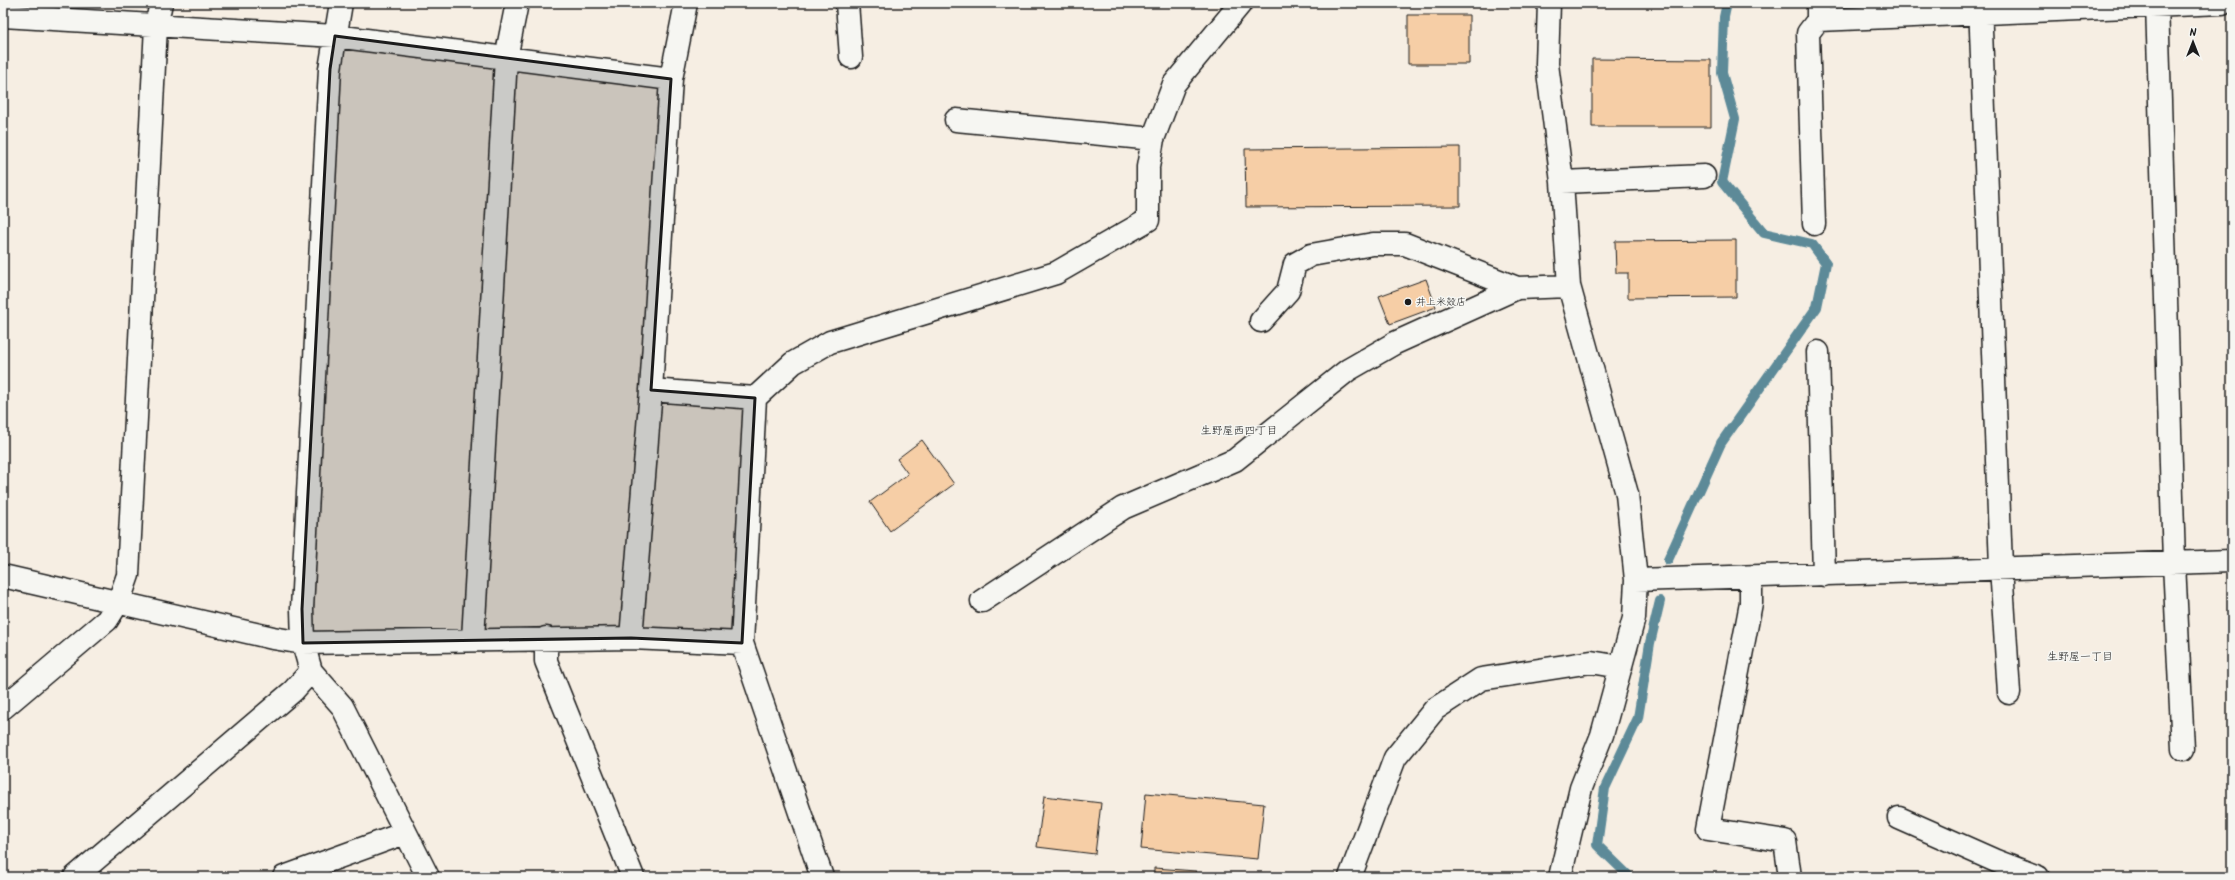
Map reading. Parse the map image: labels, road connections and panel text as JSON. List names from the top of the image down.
{
  "districts": ["生野屋西四丁目", "生野屋一丁目"],
  "places": ["井上米殻店"],
  "north": "top"
}
